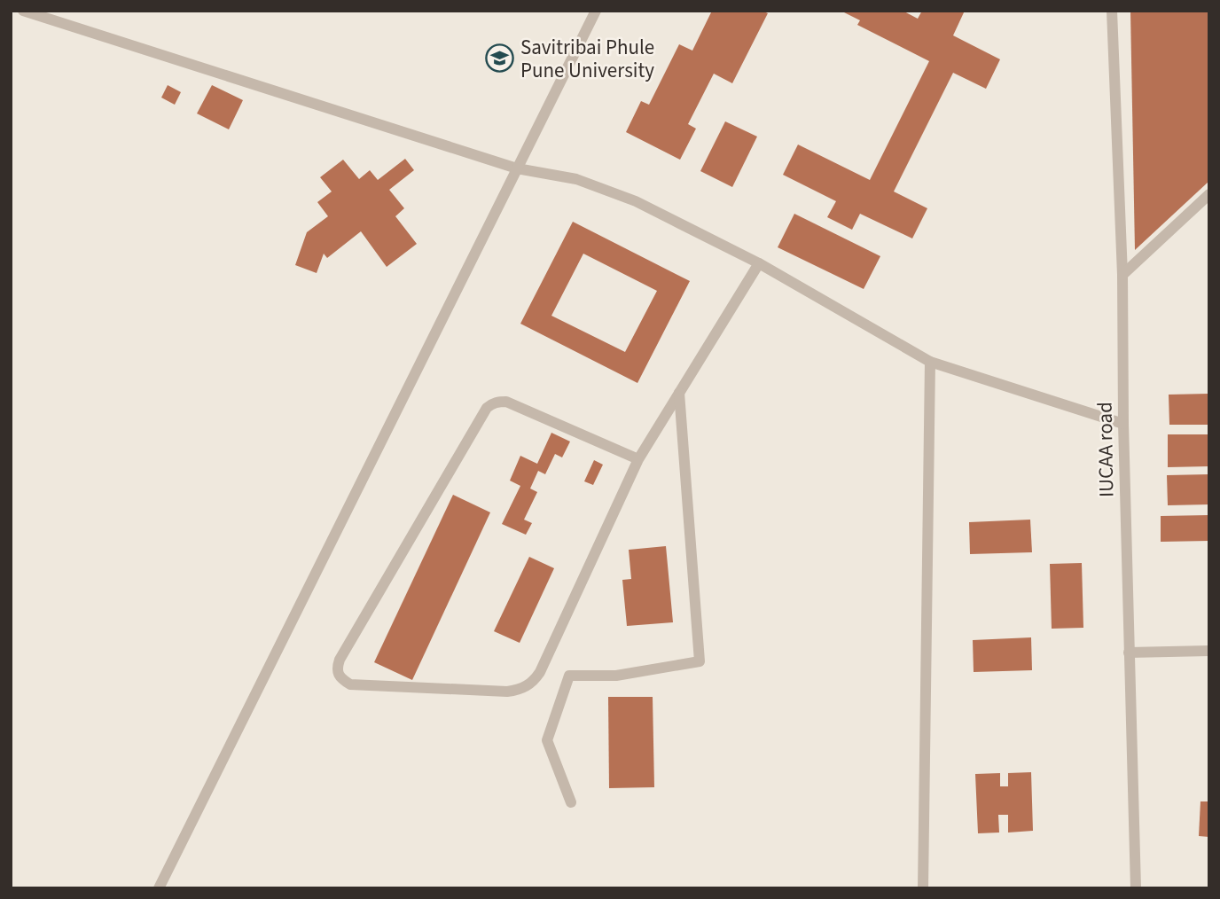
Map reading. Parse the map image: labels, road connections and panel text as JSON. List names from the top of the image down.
{
  "streets": {
    "lane": ["IUCAA road"]
  },
  "places": {
    "school or university": ["Savitribai Phule Pune University"]
  }
}
